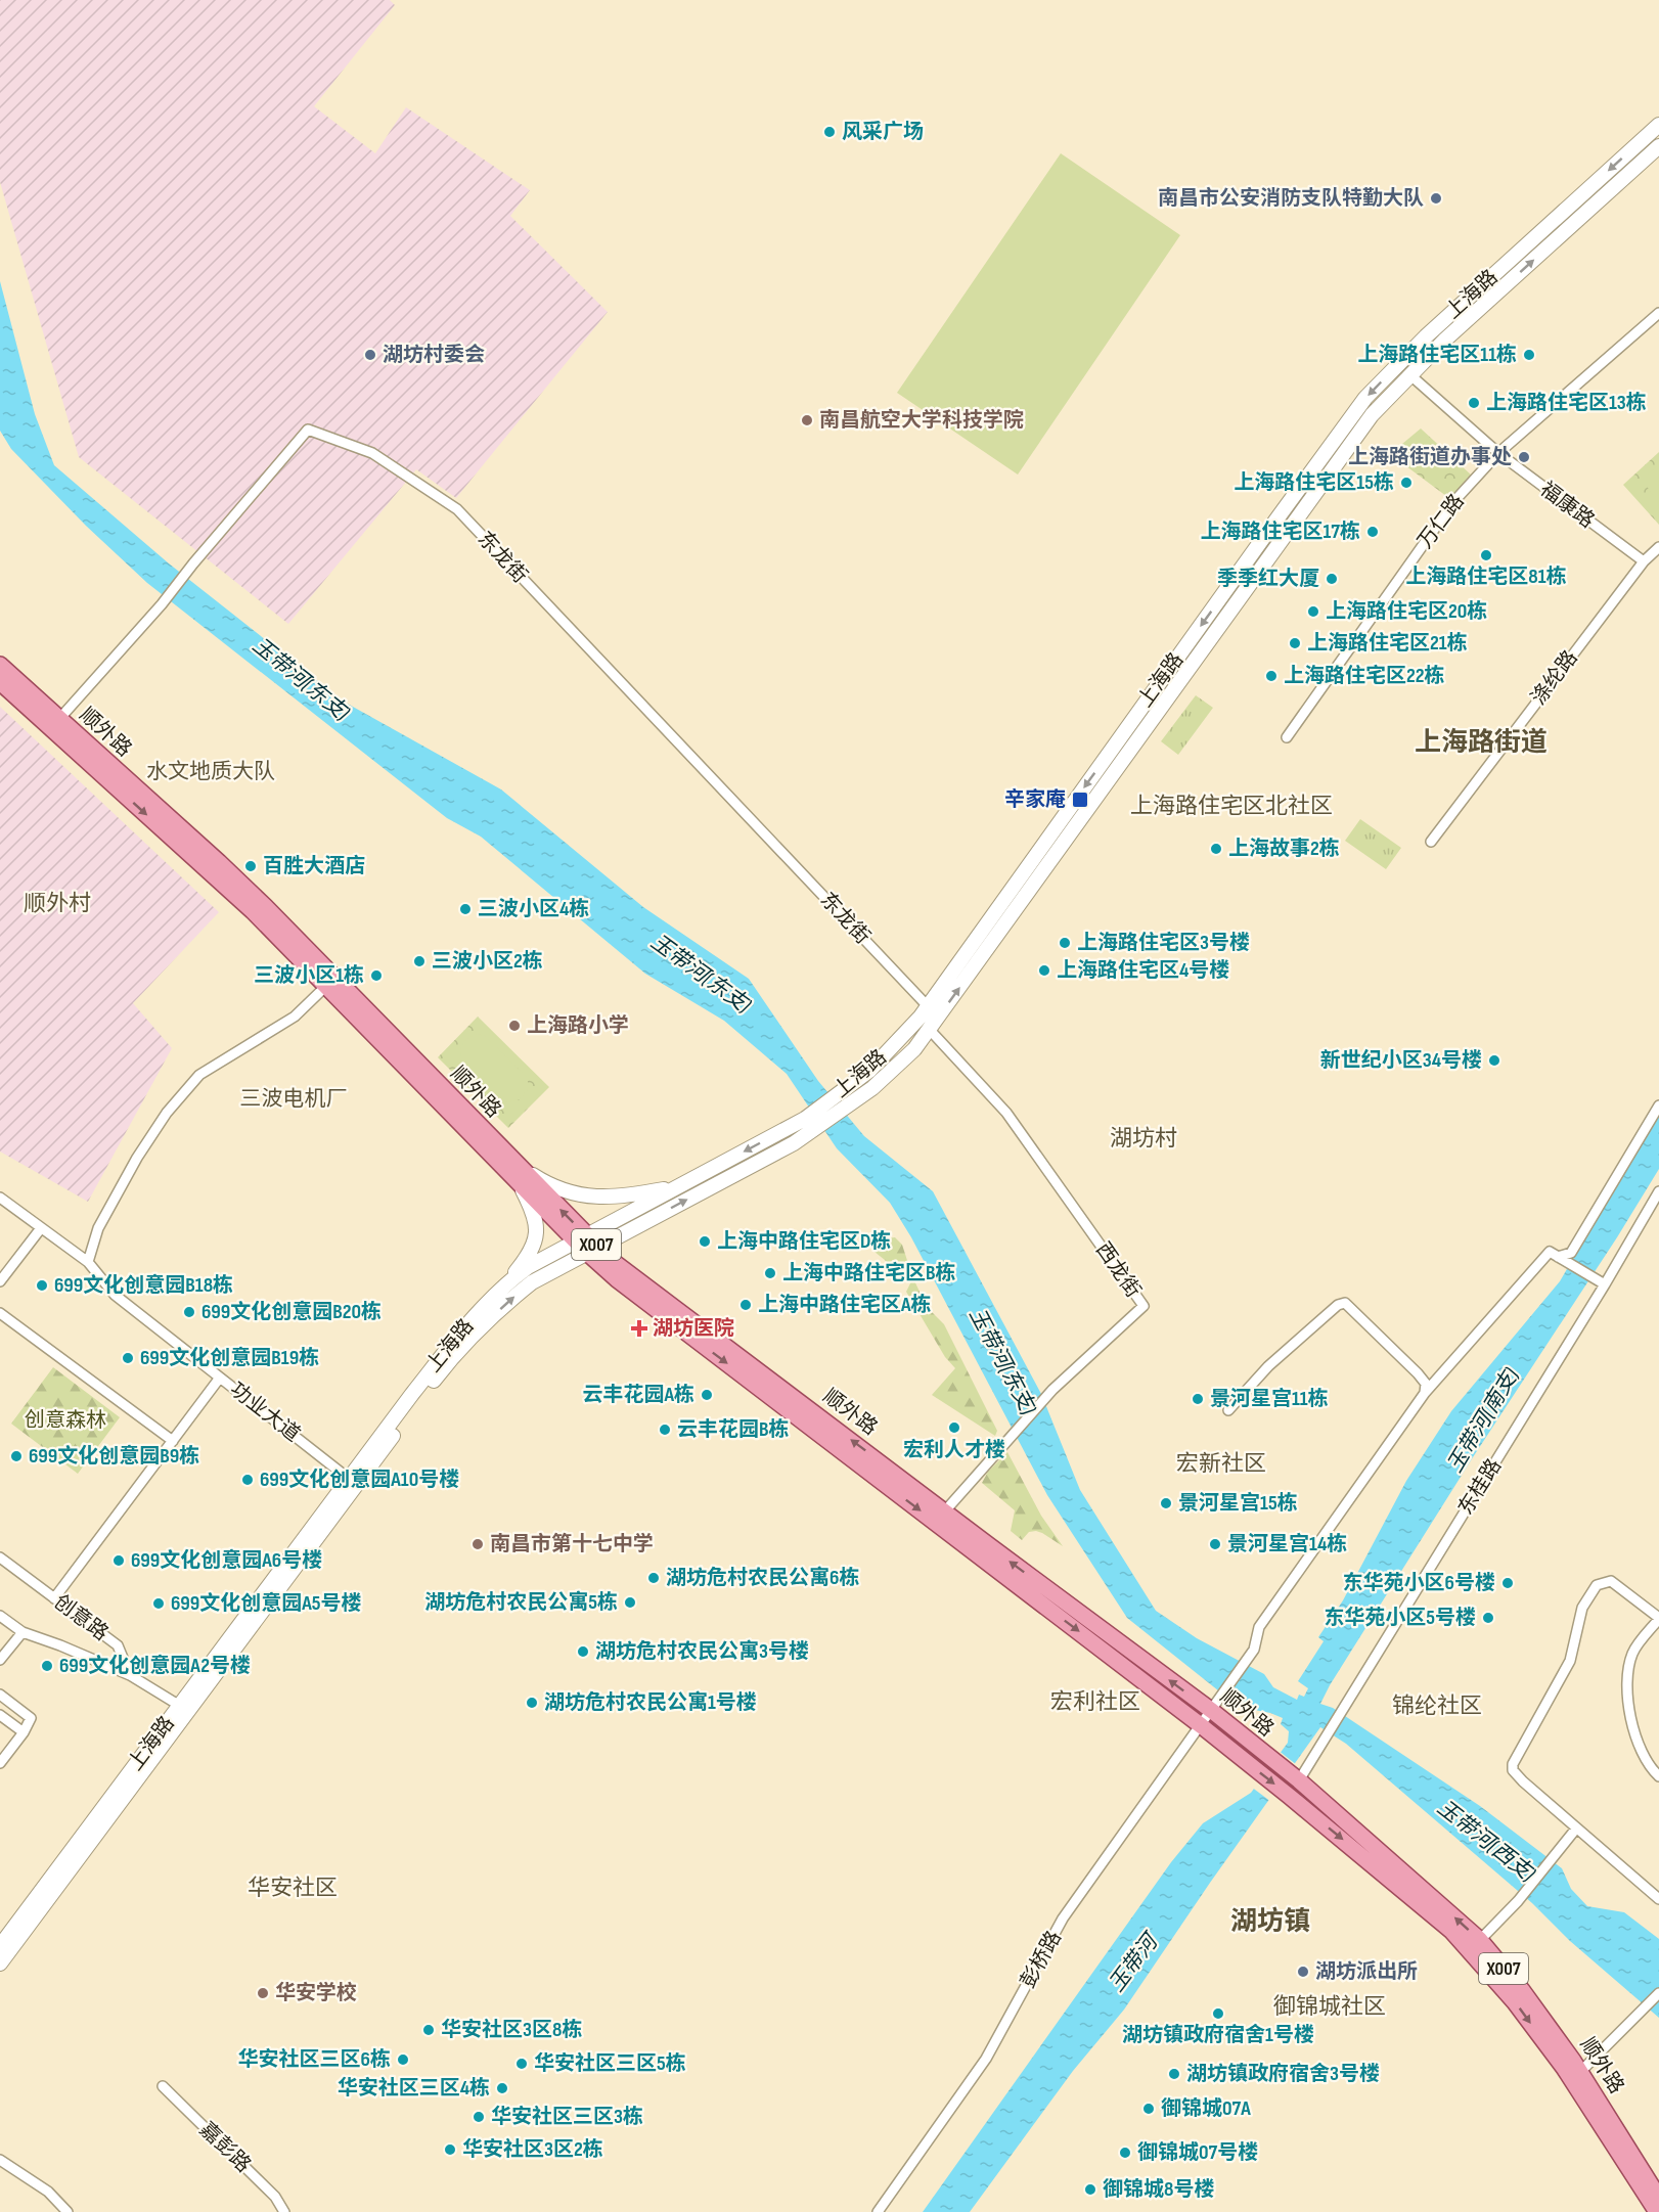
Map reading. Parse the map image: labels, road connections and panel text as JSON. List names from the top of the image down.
{
  "streets": {
    "main road": ["上海路", "顺外路", "X007"],
    "street": [
      "福康路",
      "万仁路",
      "东龙街",
      "涤纶路",
      "西龙街",
      "功业大道",
      "东桂路",
      "创意路",
      "彭桥路",
      "嘉彭路"
    ]
  },
  "crossings": [
    ["上海路", "福康路"],
    ["上海路", "东龙街"],
    ["上海路", "顺外路"],
    ["上海路", "西龙街"],
    ["上海路", "功业大道"],
    ["福康路", "万仁路"],
    ["福康路", "涤纶路"],
    ["东龙街", "顺外路"],
    ["顺外路", "西龙街"],
    ["顺外路", "东桂路"],
    ["顺外路", "彭桥路"]
  ],
  "districts": [
    "上海路街道",
    "水文地质大队",
    "上海路住宅区北社区",
    "顺外村",
    "三波电机厂",
    "湖坊村",
    "宏新社区",
    "宏利社区",
    "锦纶社区",
    "华安社区",
    "湖坊镇",
    "御锦城社区"
  ],
  "water": [
    "玉带河(东支)",
    "玉带河(南支)",
    "玉带河(西支)",
    "玉带河"
  ],
  "parks": ["创意森林"],
  "places": {
    "other": [
      "风采广场",
      "南昌市公安消防支队特勤大队",
      "湖坊村委会",
      "上海路住宅区11栋",
      "上海路住宅区13栋",
      "南昌航空大学科技学院",
      "上海路街道办事处",
      "上海路住宅区15栋",
      "上海路住宅区17栋",
      "上海路住宅区81栋",
      "季季红大厦",
      "上海路住宅区20栋",
      "上海路住宅区21栋",
      "上海路住宅区22栋",
      "上海故事2栋",
      "百胜大酒店",
      "三波小区4栋",
      "上海路住宅区3号楼",
      "三波小区2栋",
      "上海路住宅区4号楼",
      "三波小区1栋",
      "上海路小学",
      "新世纪小区34号楼",
      "上海中路住宅区D栋",
      "上海中路住宅区B栋",
      "699文化创意园B18栋",
      "上海中路住宅区A栋",
      "699文化创意园B20栋",
      "699文化创意园B19栋",
      "云丰花园A栋",
      "景河星宫11栋",
      "宏利人才楼",
      "云丰花园B栋",
      "699文化创意园B9栋",
      "699文化创意园A10号楼",
      "景河星宫15栋",
      "南昌市第十七中学",
      "景河星宫14栋",
      "699文化创意园A6号楼",
      "湖坊危村农民公寓6栋",
      "东华苑小区6号楼",
      "湖坊危村农民公寓5栋",
      "699文化创意园A5号楼",
      "东华苑小区5号楼",
      "湖坊危村农民公寓3号楼",
      "699文化创意园A2号楼",
      "湖坊危村农民公寓1号楼",
      "湖坊派出所",
      "华安学校",
      "湖坊镇政府宿舍1号楼",
      "华安社区3区8栋",
      "华安社区三区6栋",
      "华安社区三区5栋",
      "湖坊镇政府宿舍3号楼",
      "华安社区三区4栋",
      "御锦城07A",
      "华安社区三区3栋",
      "华安社区3区2栋",
      "御锦城07号楼",
      "御锦城8号楼"
    ],
    "transit": ["辛家庵"],
    "health": ["湖坊医院"]
  }
}
